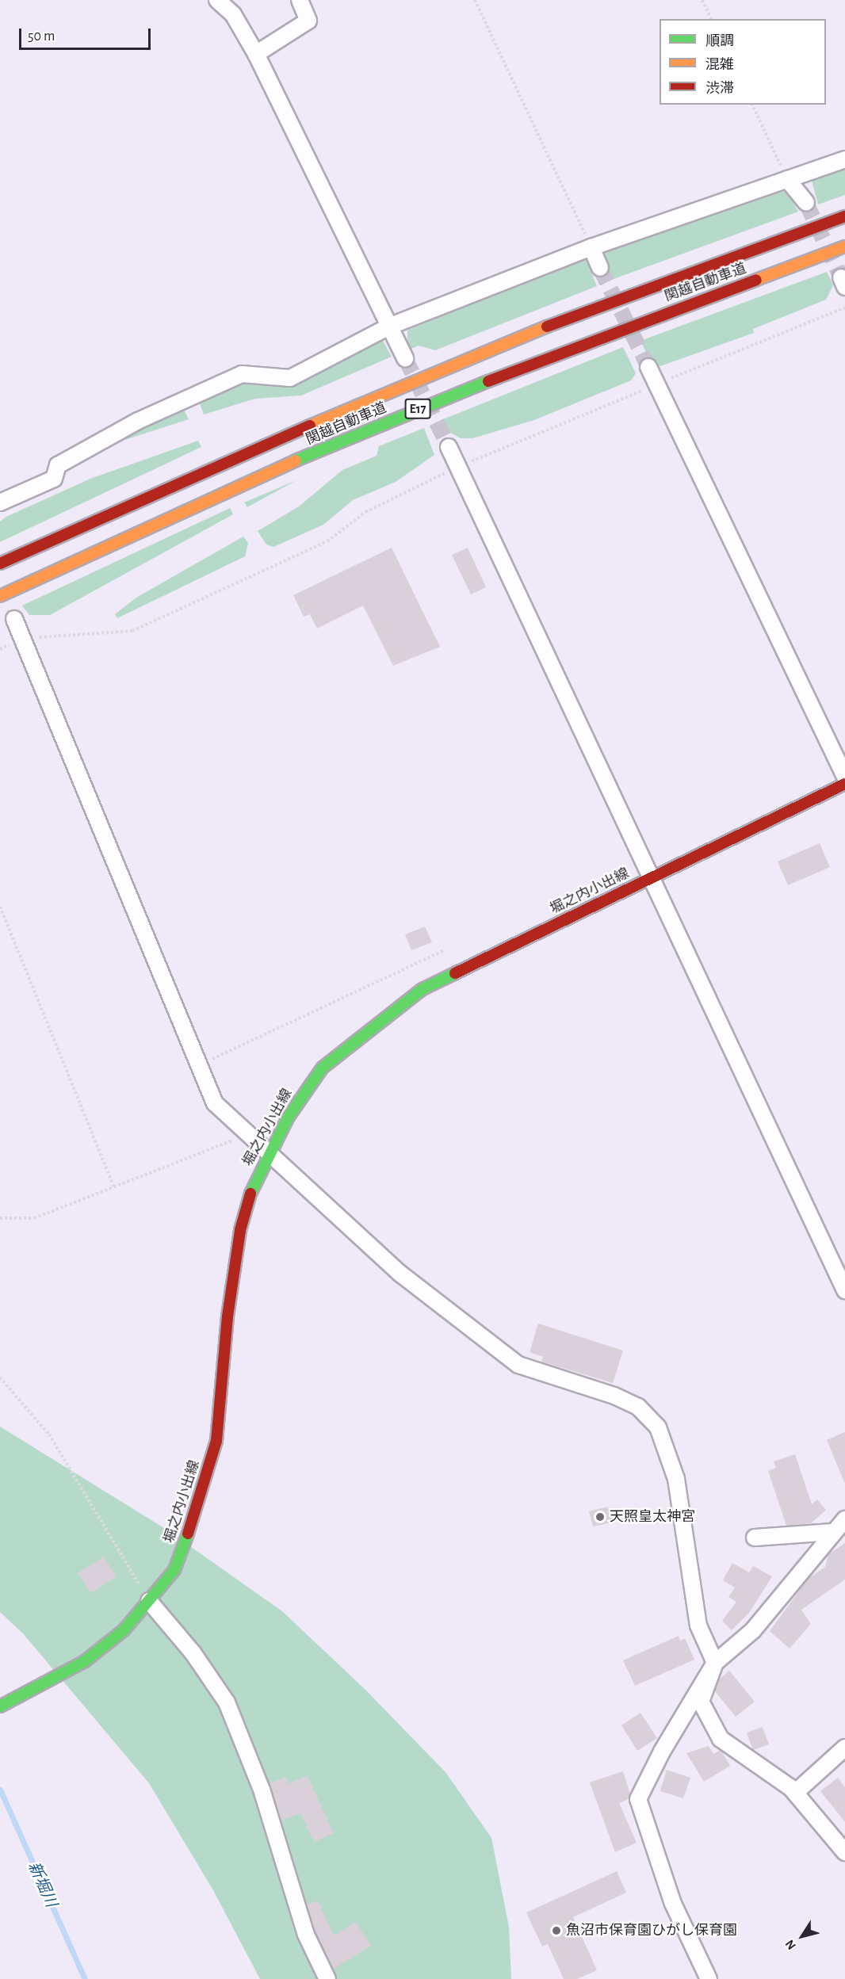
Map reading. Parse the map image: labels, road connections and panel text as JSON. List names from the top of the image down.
{
  "streets": {
    "main road": ["関越自動車道", "E17", "堀之内小出線"]
  },
  "water": ["新堀川"],
  "places": ["天照皇太神宮", "魚沼市保育園ひがし保育園"],
  "legend": ["順調", "混雑", "渋滞"],
  "scale_bar": "50 m",
  "north": "bottom left"
}
